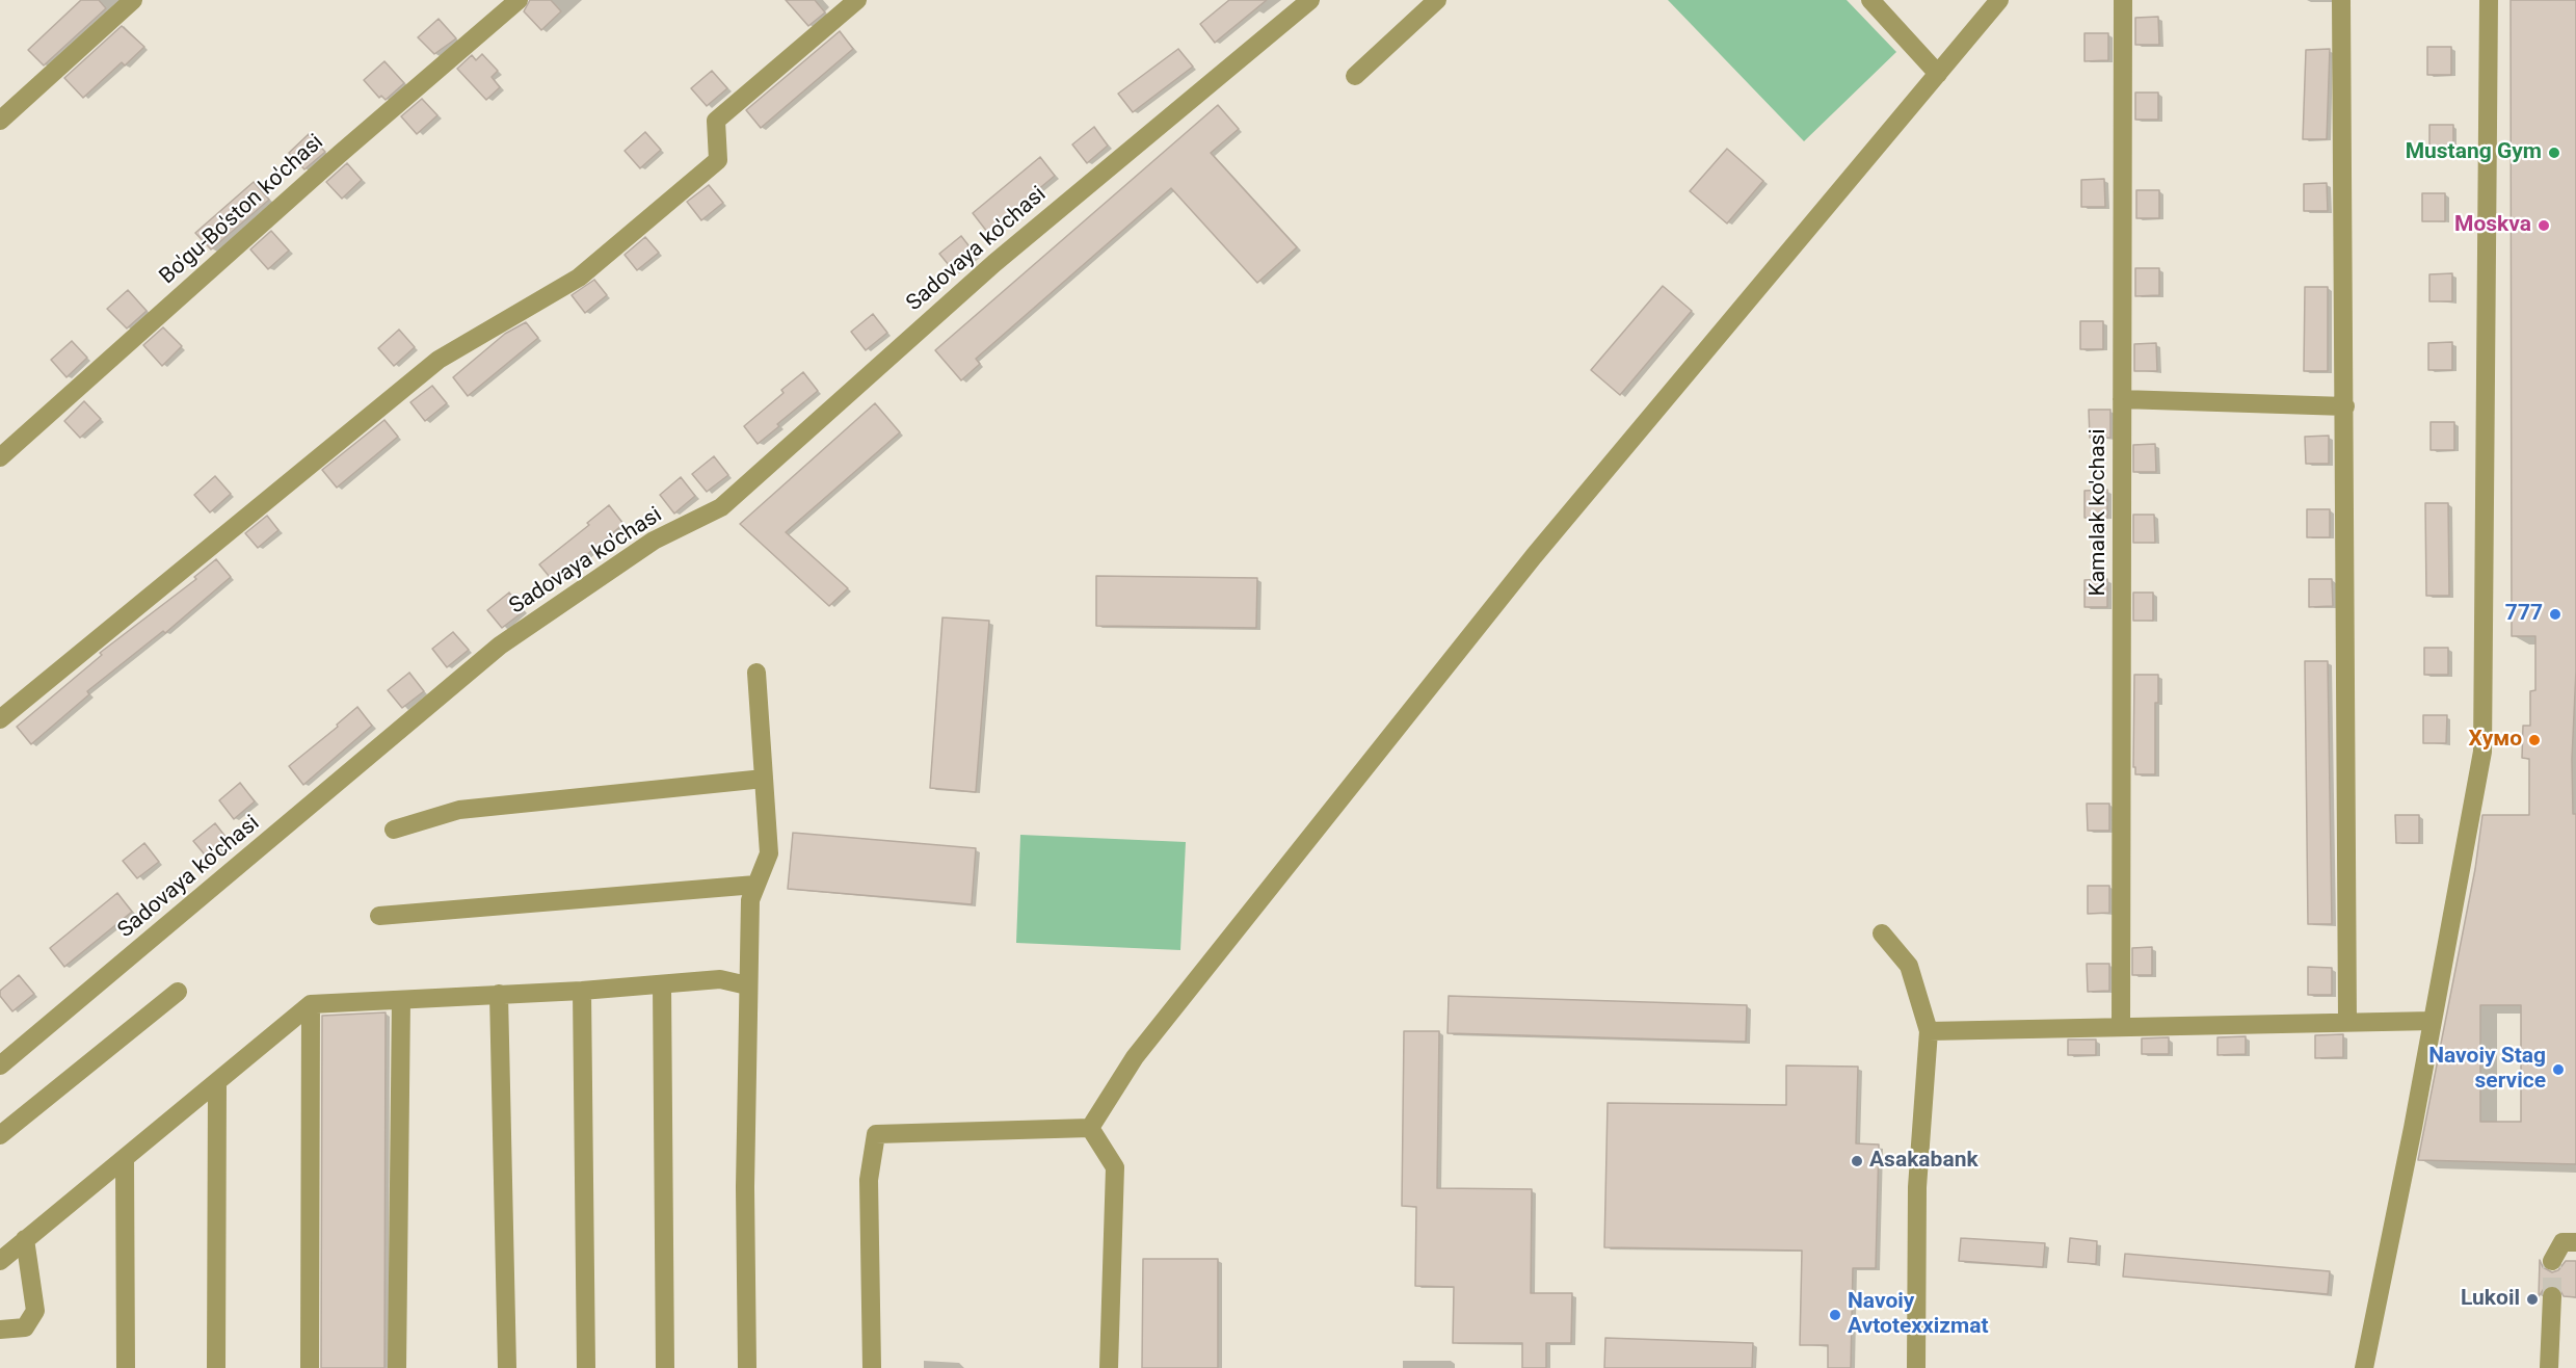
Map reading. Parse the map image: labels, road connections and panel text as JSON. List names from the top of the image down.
{
  "streets": {
    "street": ["Bo'gu-Bo'ston ko'chasi", "Sadovaya ko'chasi", "Kamalak ko'chasi"]
  },
  "places": [
    "Mustang Gym",
    "Moskva",
    "777",
    "Хумо",
    "Navoiy Stag service",
    "Asakabank",
    "Lukoil",
    "Navoiy Avtotexxizmat"
  ]
}
